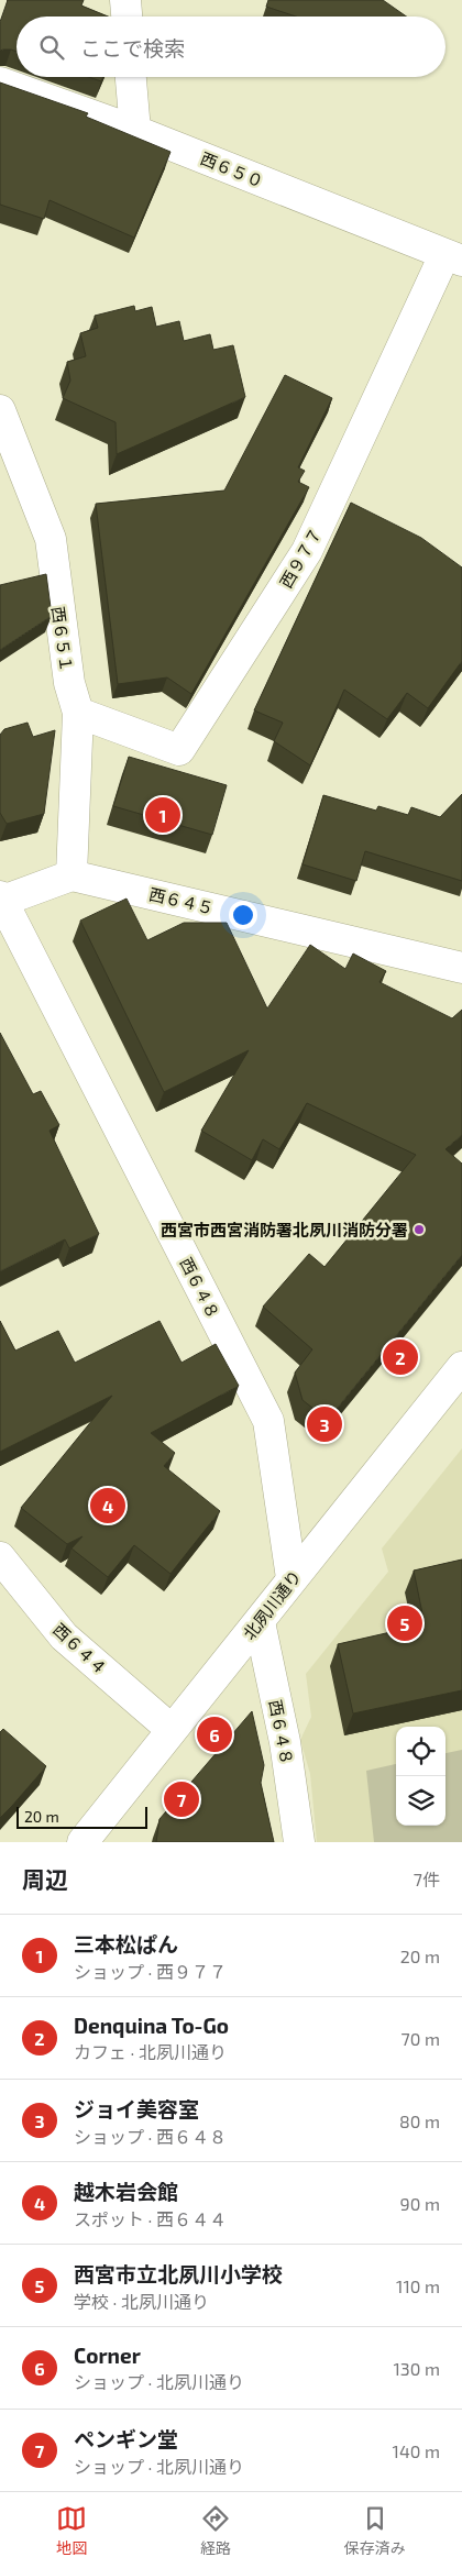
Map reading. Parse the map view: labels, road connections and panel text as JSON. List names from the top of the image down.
{
  "streets": {
    "street": [
      "西６５０",
      "西９７７",
      "西６５１",
      "西６４５",
      "西６４８",
      "北夙川通り",
      "西６４４"
    ]
  },
  "crossings": [
    ["西６５０", "西９７７"],
    ["西９７７", "西６５１"],
    ["西６５１", "西６４５"],
    ["西６４８", "北夙川通り"],
    ["北夙川通り", "西６４４"]
  ],
  "places": ["西宮市西宮消防署北夙川消防分署"],
  "scale_bar": "20 m",
  "page": {
    "search": "ここで検索",
    "pins": [
      "1",
      "2",
      "3",
      "4",
      "5",
      "6",
      "7"
    ],
    "scale": "20 m",
    "heading": ["周辺", "7件"],
    "list": [
      {
        "mark": "1",
        "name": "三本松ぱん",
        "note": "ショップ · 西９７７",
        "value": "20 m"
      },
      {
        "mark": "2",
        "name": "Denquina To-Go",
        "note": "カフェ · 北夙川通り",
        "value": "70 m"
      },
      {
        "mark": "3",
        "name": "ジョイ美容室",
        "note": "ショップ · 西６４８",
        "value": "80 m"
      },
      {
        "mark": "4",
        "name": "越木岩会館",
        "note": "スポット · 西６４４",
        "value": "90 m"
      },
      {
        "mark": "5",
        "name": "西宮市立北夙川小学校",
        "note": "学校 · 北夙川通り",
        "value": "110 m"
      },
      {
        "mark": "6",
        "name": "Corner",
        "note": "ショップ · 北夙川通り",
        "value": "130 m"
      },
      {
        "mark": "7",
        "name": "ペンギン堂",
        "note": "ショップ · 北夙川通り",
        "value": "140 m"
      }
    ],
    "nav": ["地図", "経路", "保存済み"]
  }
}
